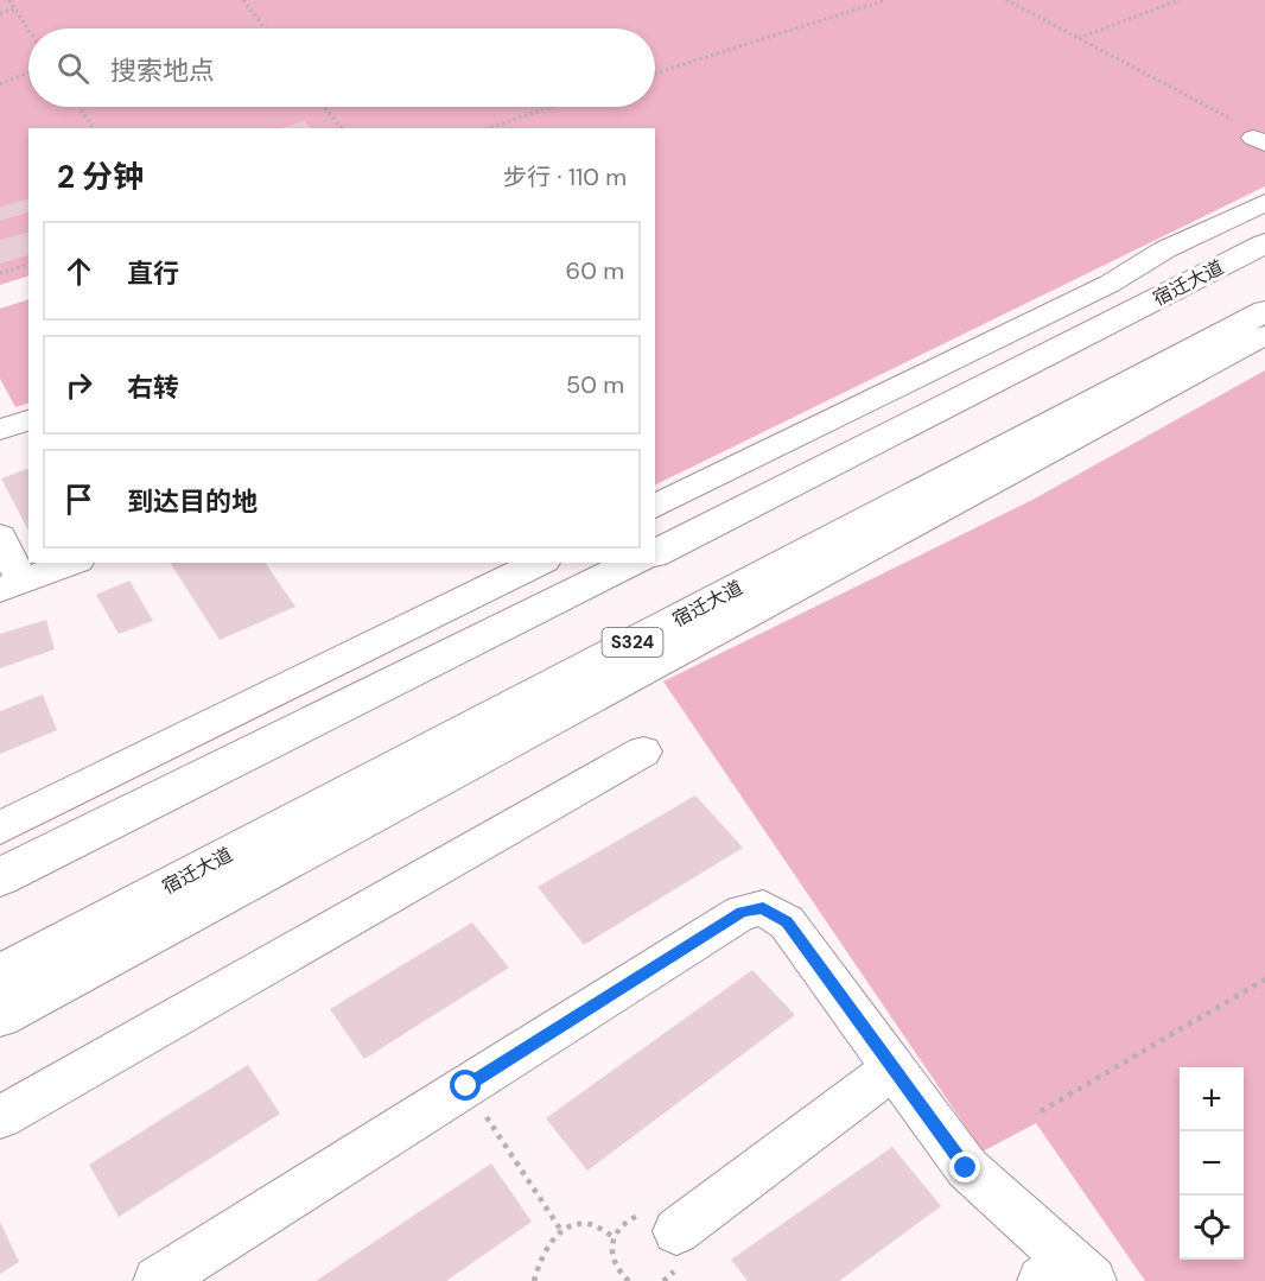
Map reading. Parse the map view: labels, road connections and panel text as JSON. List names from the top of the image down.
{
  "streets": {
    "main road": ["宿迁大道", "S324"]
  },
  "page": {
    "search": "搜索地点",
    "heading": ["2 分钟", "步行 · 110 m"],
    "list": [
      ["直行", "60 m"],
      ["右转", "50 m"],
      "到达目的地"
    ],
    "map_buttons": ["+", "−"]
  }
}
